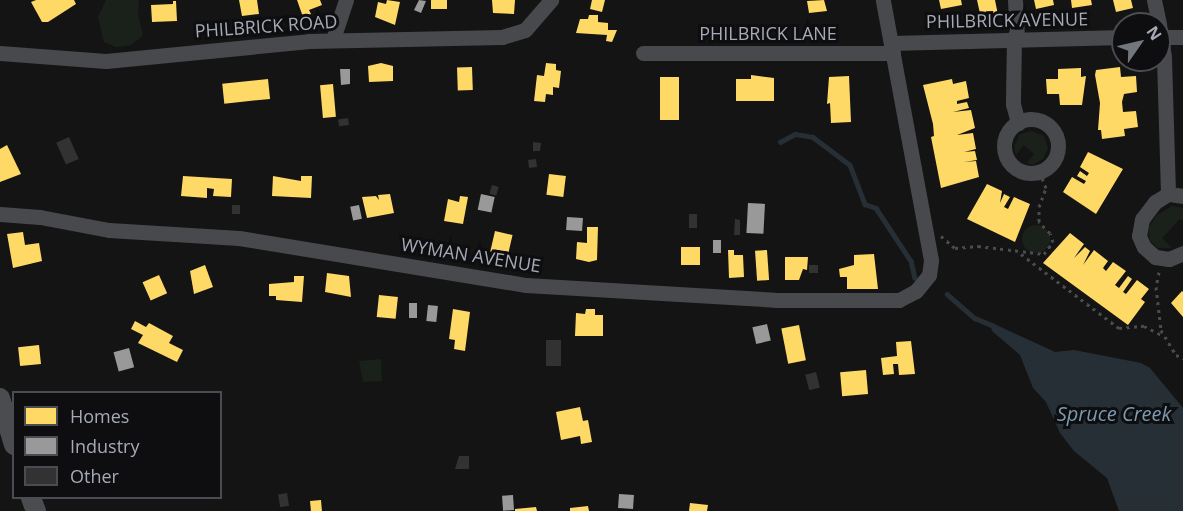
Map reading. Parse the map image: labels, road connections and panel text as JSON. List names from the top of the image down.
{
  "streets": {
    "street": [
      "PHILBRICK AVENUE",
      "PHILBRICK ROAD",
      "PHILBRICK LANE",
      "WYMAN AVENUE"
    ]
  },
  "crossings": [
    ["PHILBRICK AVENUE", "PHILBRICK LANE"]
  ],
  "water": ["Spruce Creek"],
  "legend": ["Homes", "Industry", "Other"],
  "north": "top right"
}
